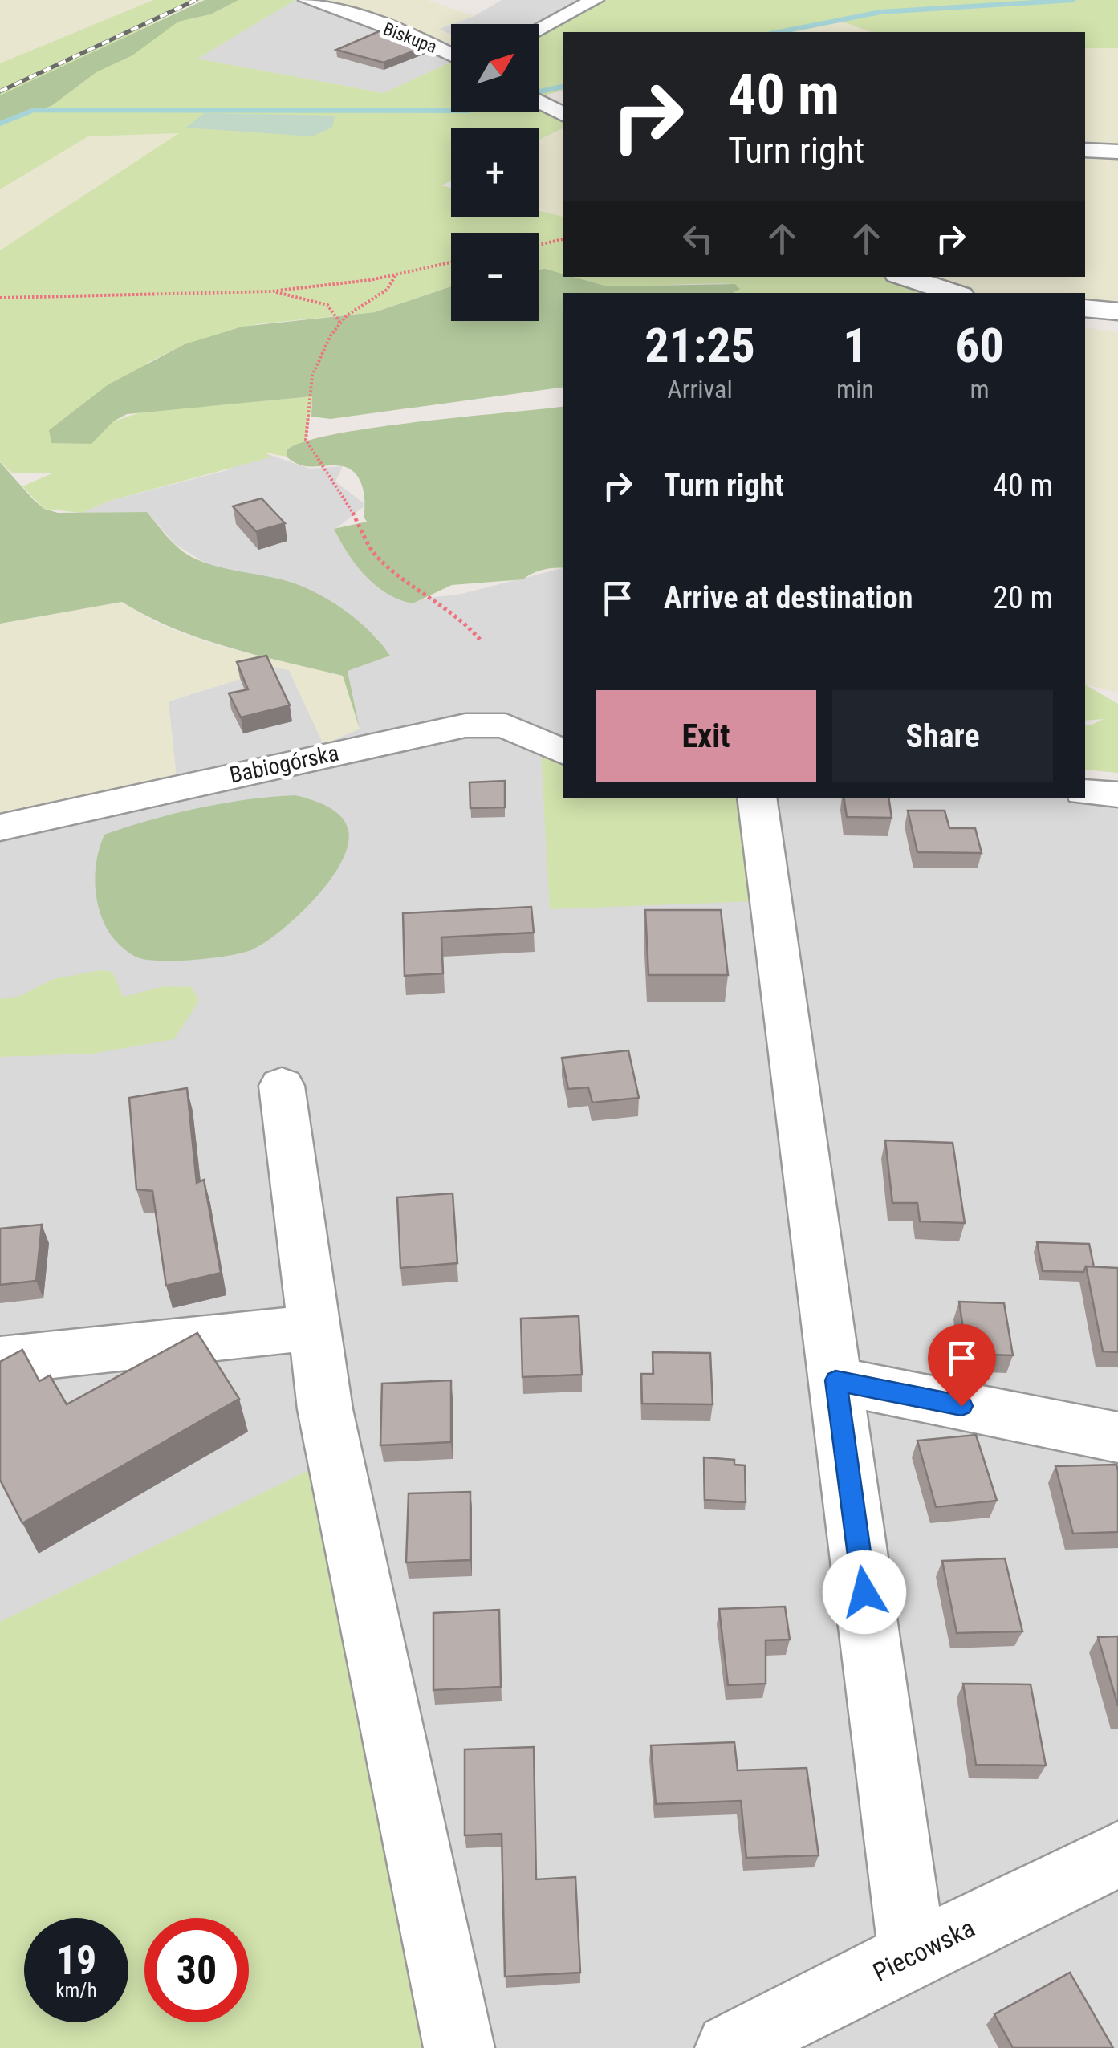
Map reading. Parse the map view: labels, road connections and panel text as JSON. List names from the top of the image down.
{
  "streets": {
    "street": ["Biskupa", "Babiogórska", "Piecowska"]
  },
  "north": "top right",
  "page": {
    "map_buttons": ["+", "−"],
    "turn": ["40 m", "Turn right"],
    "eta": [
      "21:25",
      "Arrival",
      "1",
      "min",
      "60",
      "m"
    ],
    "list": [
      {
        "name": "Turn right",
        "value": "40 m"
      },
      {
        "name": "Arrive at destination",
        "value": "20 m"
      }
    ],
    "buttons": ["Exit", "Share"],
    "speed": "19 km/h",
    "limit": "30"
  }
}
